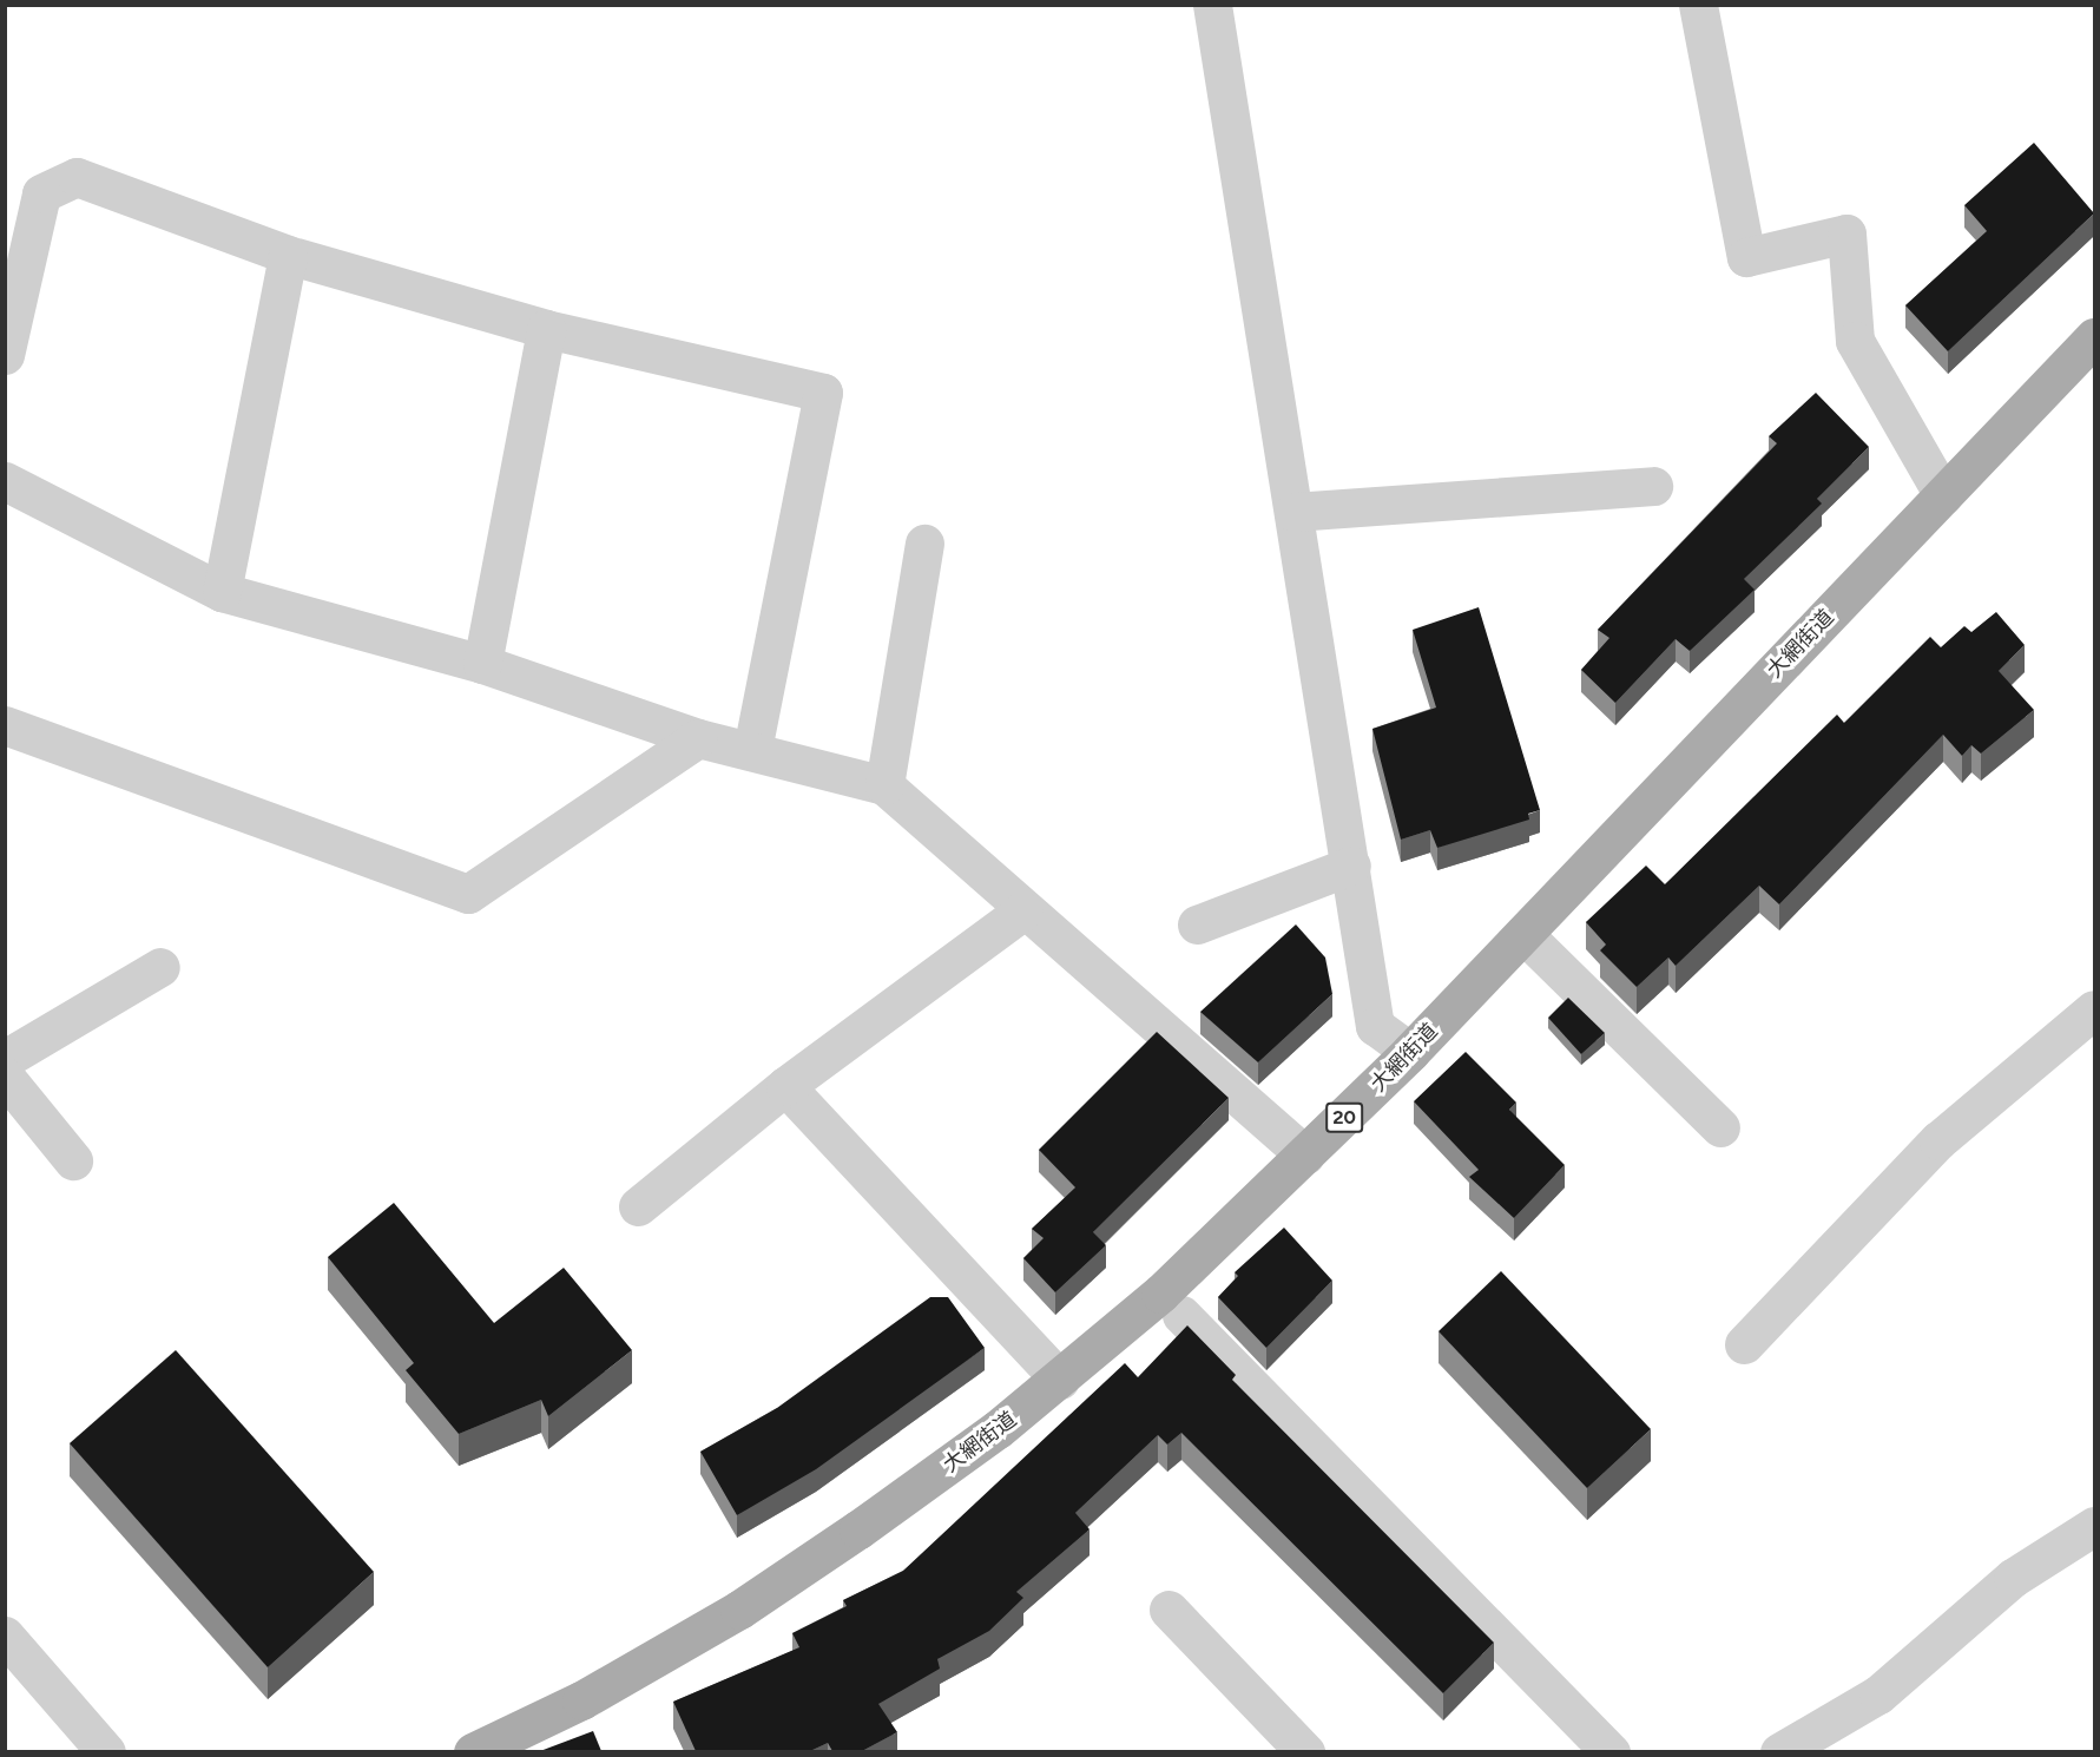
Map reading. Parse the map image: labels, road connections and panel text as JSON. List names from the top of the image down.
{
  "streets": {
    "main road": ["大網街道", "20"]
  }
}
